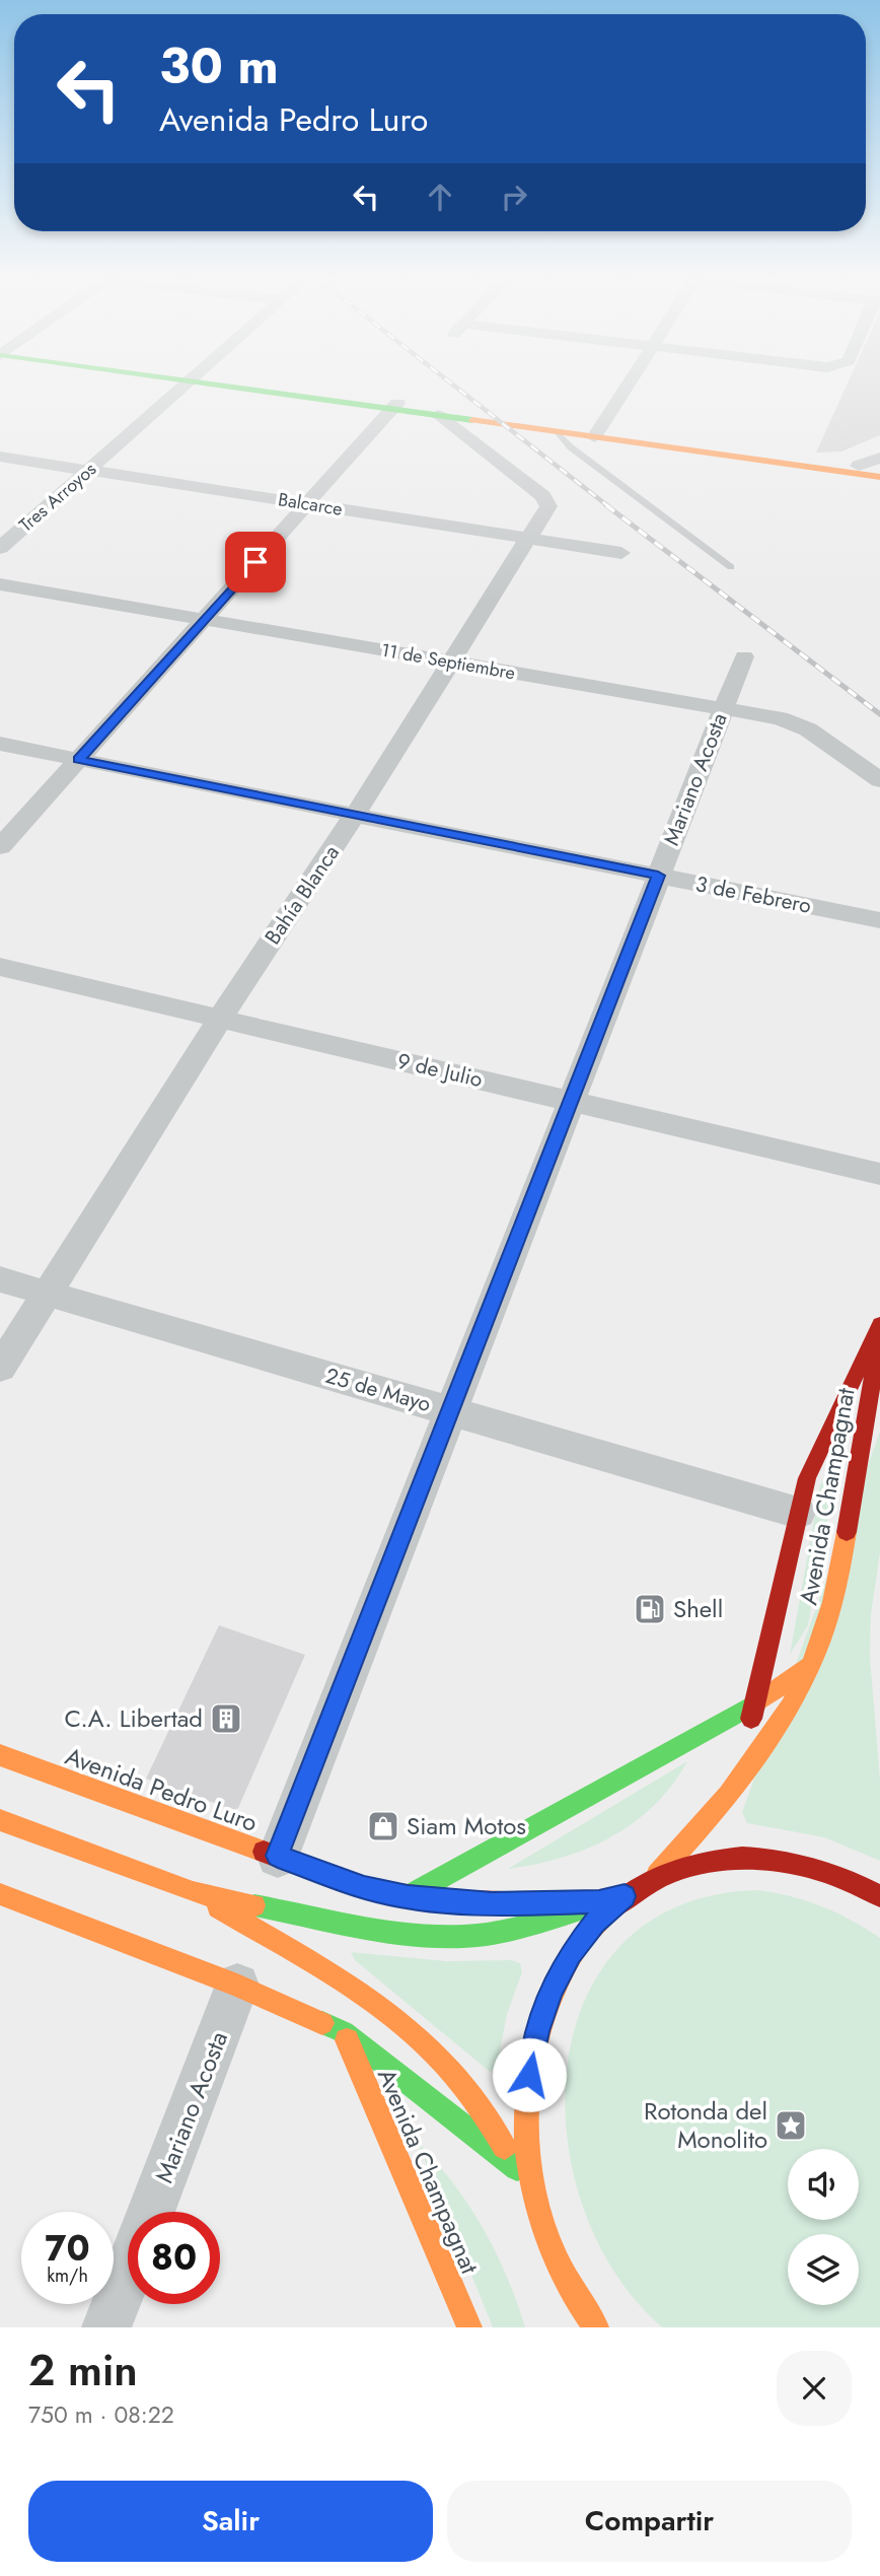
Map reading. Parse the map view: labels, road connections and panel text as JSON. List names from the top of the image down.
{
  "streets": {
    "main road": ["Avenida Champagnat", "Avenida Pedro Luro"],
    "street": [
      "Tres Arroyos",
      "Balcarce",
      "11 de Septiembre",
      "Mariano Acosta",
      "Bahía Blanca",
      "3 de Febrero",
      "9 de Julio",
      "25 de Mayo"
    ]
  },
  "crossings": [
    ["Tres Arroyos", "Balcarce"],
    ["Balcarce", "Bahía Blanca"],
    ["11 de Septiembre", "Mariano Acosta"],
    ["11 de Septiembre", "Bahía Blanca"],
    ["Mariano Acosta", "3 de Febrero"],
    ["Mariano Acosta", "9 de Julio"],
    ["Mariano Acosta", "25 de Mayo"],
    ["Mariano Acosta", "Avenida Pedro Luro"],
    ["Bahía Blanca", "3 de Febrero"],
    ["Bahía Blanca", "9 de Julio"],
    ["Bahía Blanca", "25 de Mayo"],
    ["25 de Mayo", "Avenida Champagnat"],
    ["Avenida Champagnat", "Avenida Pedro Luro"]
  ],
  "places": {
    "fuel station": ["Shell"],
    "building": ["C.A. Libertad"],
    "shop": ["Siam Motos"],
    "place": ["Rotonda del Monolito"]
  },
  "page": {
    "turn": ["30 m", "Avenida Pedro Luro"],
    "speed": "70 km/h",
    "limit": "80",
    "heading": ["2 min", "750 m · 08:22"],
    "buttons": ["Salir", "Compartir"]
  }
}
